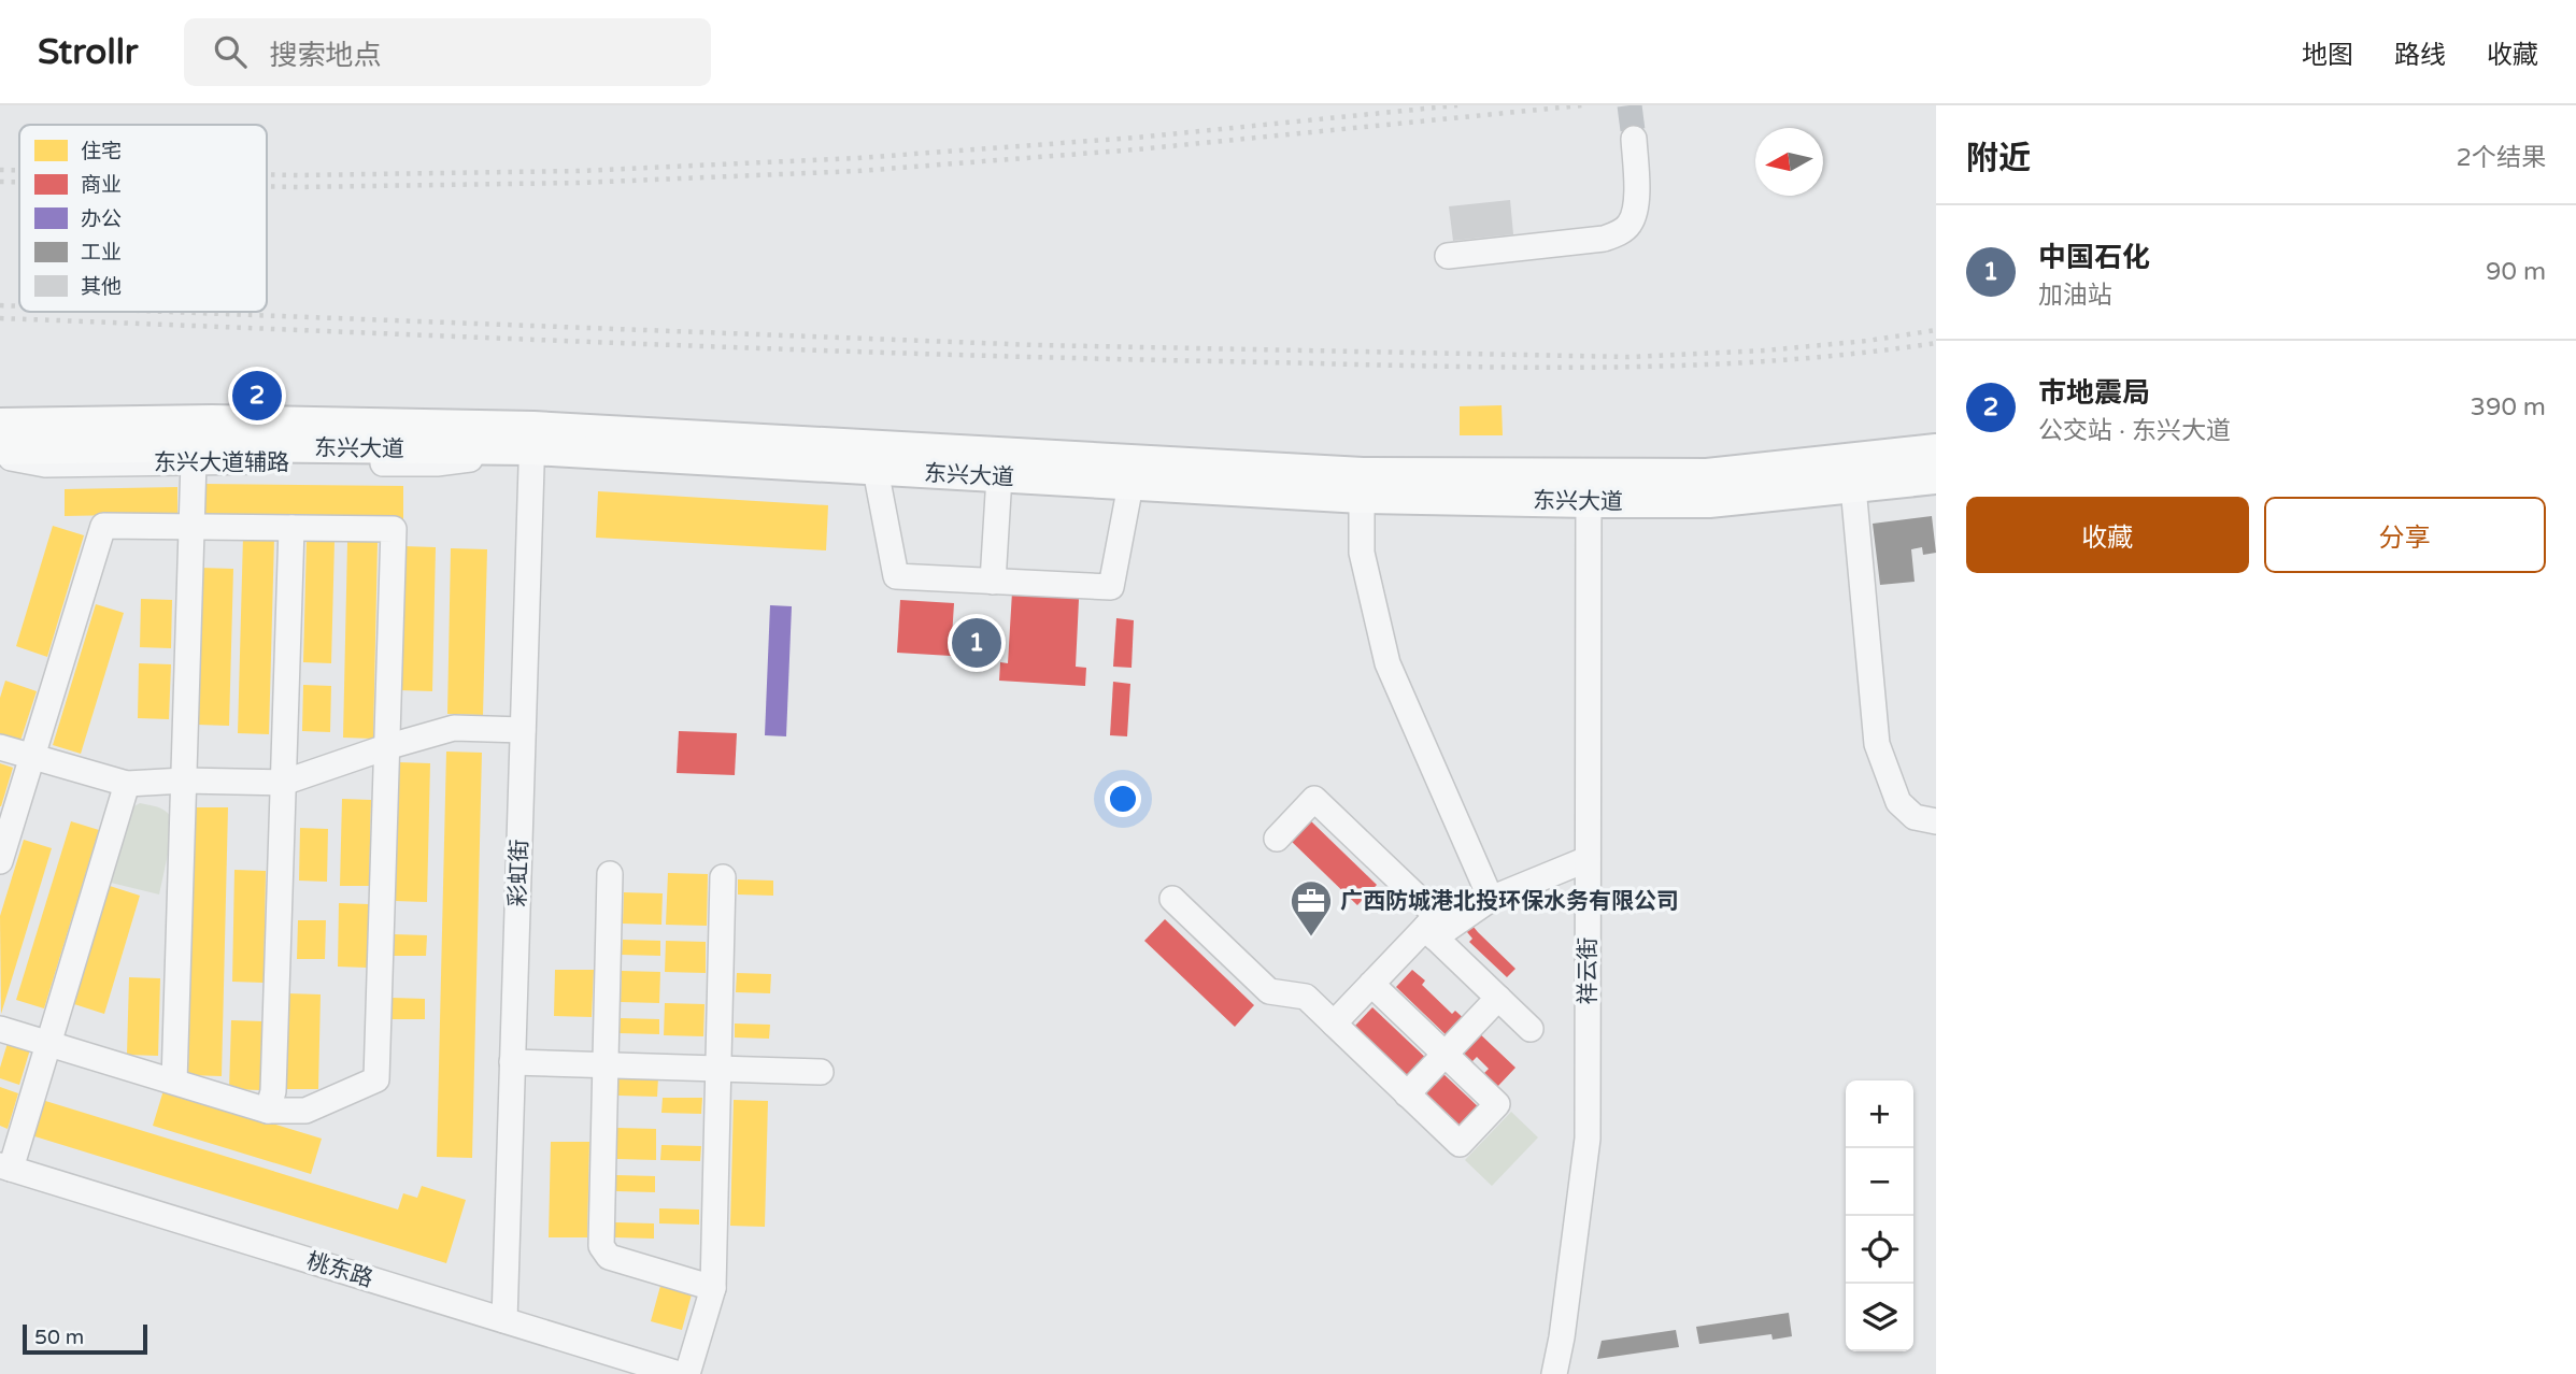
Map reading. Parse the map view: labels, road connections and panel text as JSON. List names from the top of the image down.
{
  "streets": {
    "main road": ["东兴大道"],
    "street": [
      "东兴大道辅路",
      "彩虹街",
      "祥云街",
      "桃东路"
    ]
  },
  "crossings": [
    ["东兴大道", "东兴大道辅路"],
    ["东兴大道", "彩虹街"],
    ["东兴大道", "祥云街"],
    ["东兴大道辅路", "彩虹街"],
    ["彩虹街", "桃东路"]
  ],
  "places": {
    "office": ["广西防城港北投环保水务有限公司"]
  },
  "legend": [
    "住宅",
    "商业",
    "办公",
    "工业",
    "其他"
  ],
  "scale_bar": "50 m",
  "north": "left",
  "page": {
    "header": "Strollr",
    "search": "搜索地点",
    "nav": ["地图", "路线", "收藏"],
    "heading": ["附近", "2个结果"],
    "list": [
      {
        "mark": "1",
        "name": "中国石化",
        "note": "加油站",
        "value": "90 m"
      },
      {
        "mark": "2",
        "name": "巿地震局",
        "note": "公交站 · 东兴大道",
        "value": "390 m"
      }
    ],
    "pins": ["2", "1"],
    "buttons": ["收藏", "分享"],
    "map_buttons": ["+", "−"],
    "scale": "50 m"
  }
}
